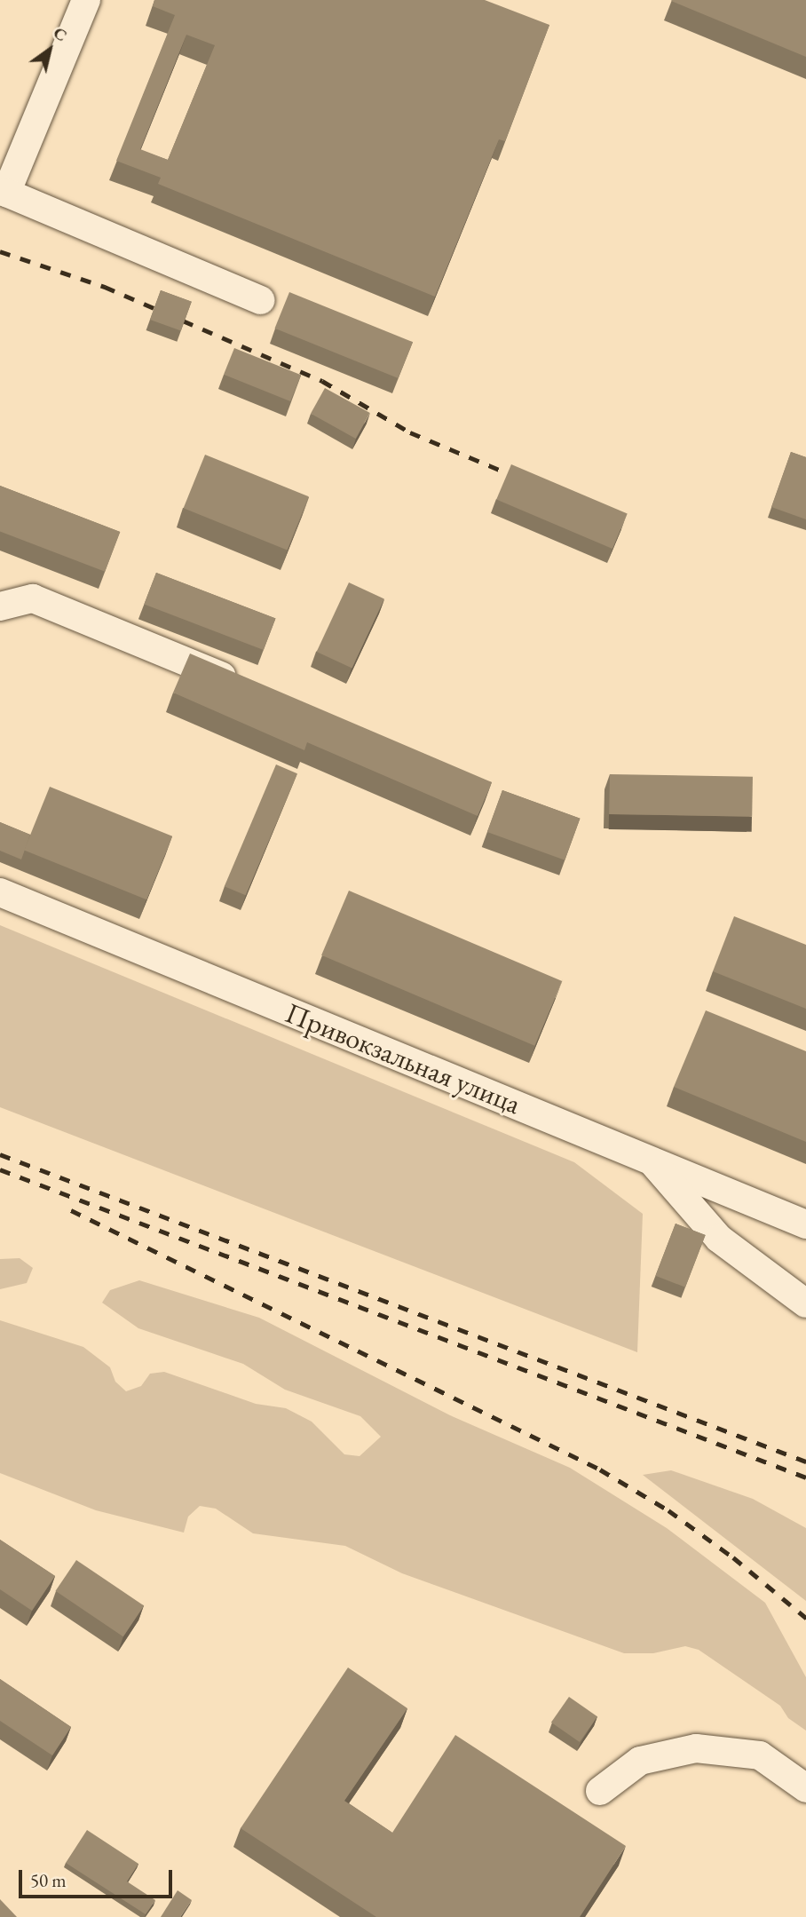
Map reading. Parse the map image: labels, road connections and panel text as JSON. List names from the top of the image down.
{
  "streets": {
    "street": ["Привокзальная улица"]
  },
  "scale_bar": "50 m",
  "north": "top right"
}
